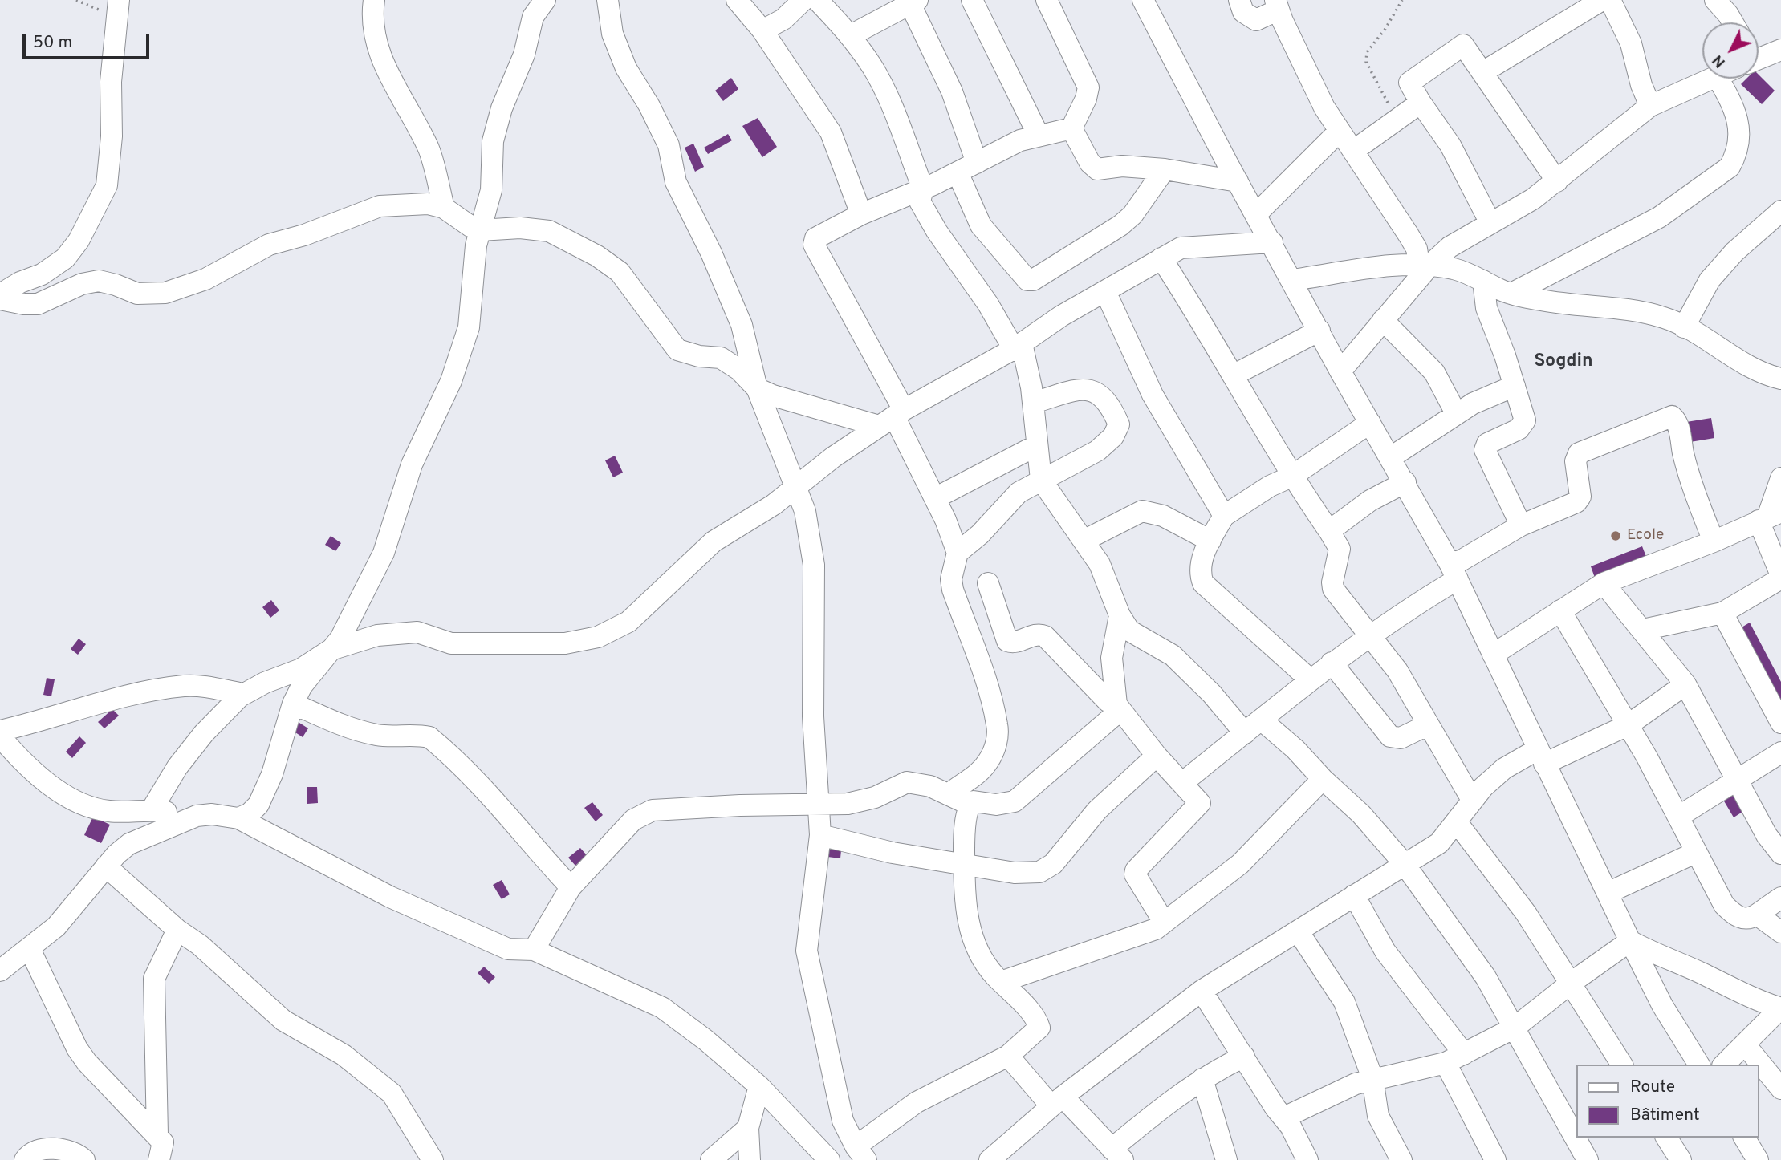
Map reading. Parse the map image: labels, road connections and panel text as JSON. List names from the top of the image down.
{
  "districts": ["Sogdin"],
  "places": ["Ecole"],
  "legend": ["Route", "Bâtiment"],
  "scale_bar": "50 m",
  "north": "bottom left"
}
